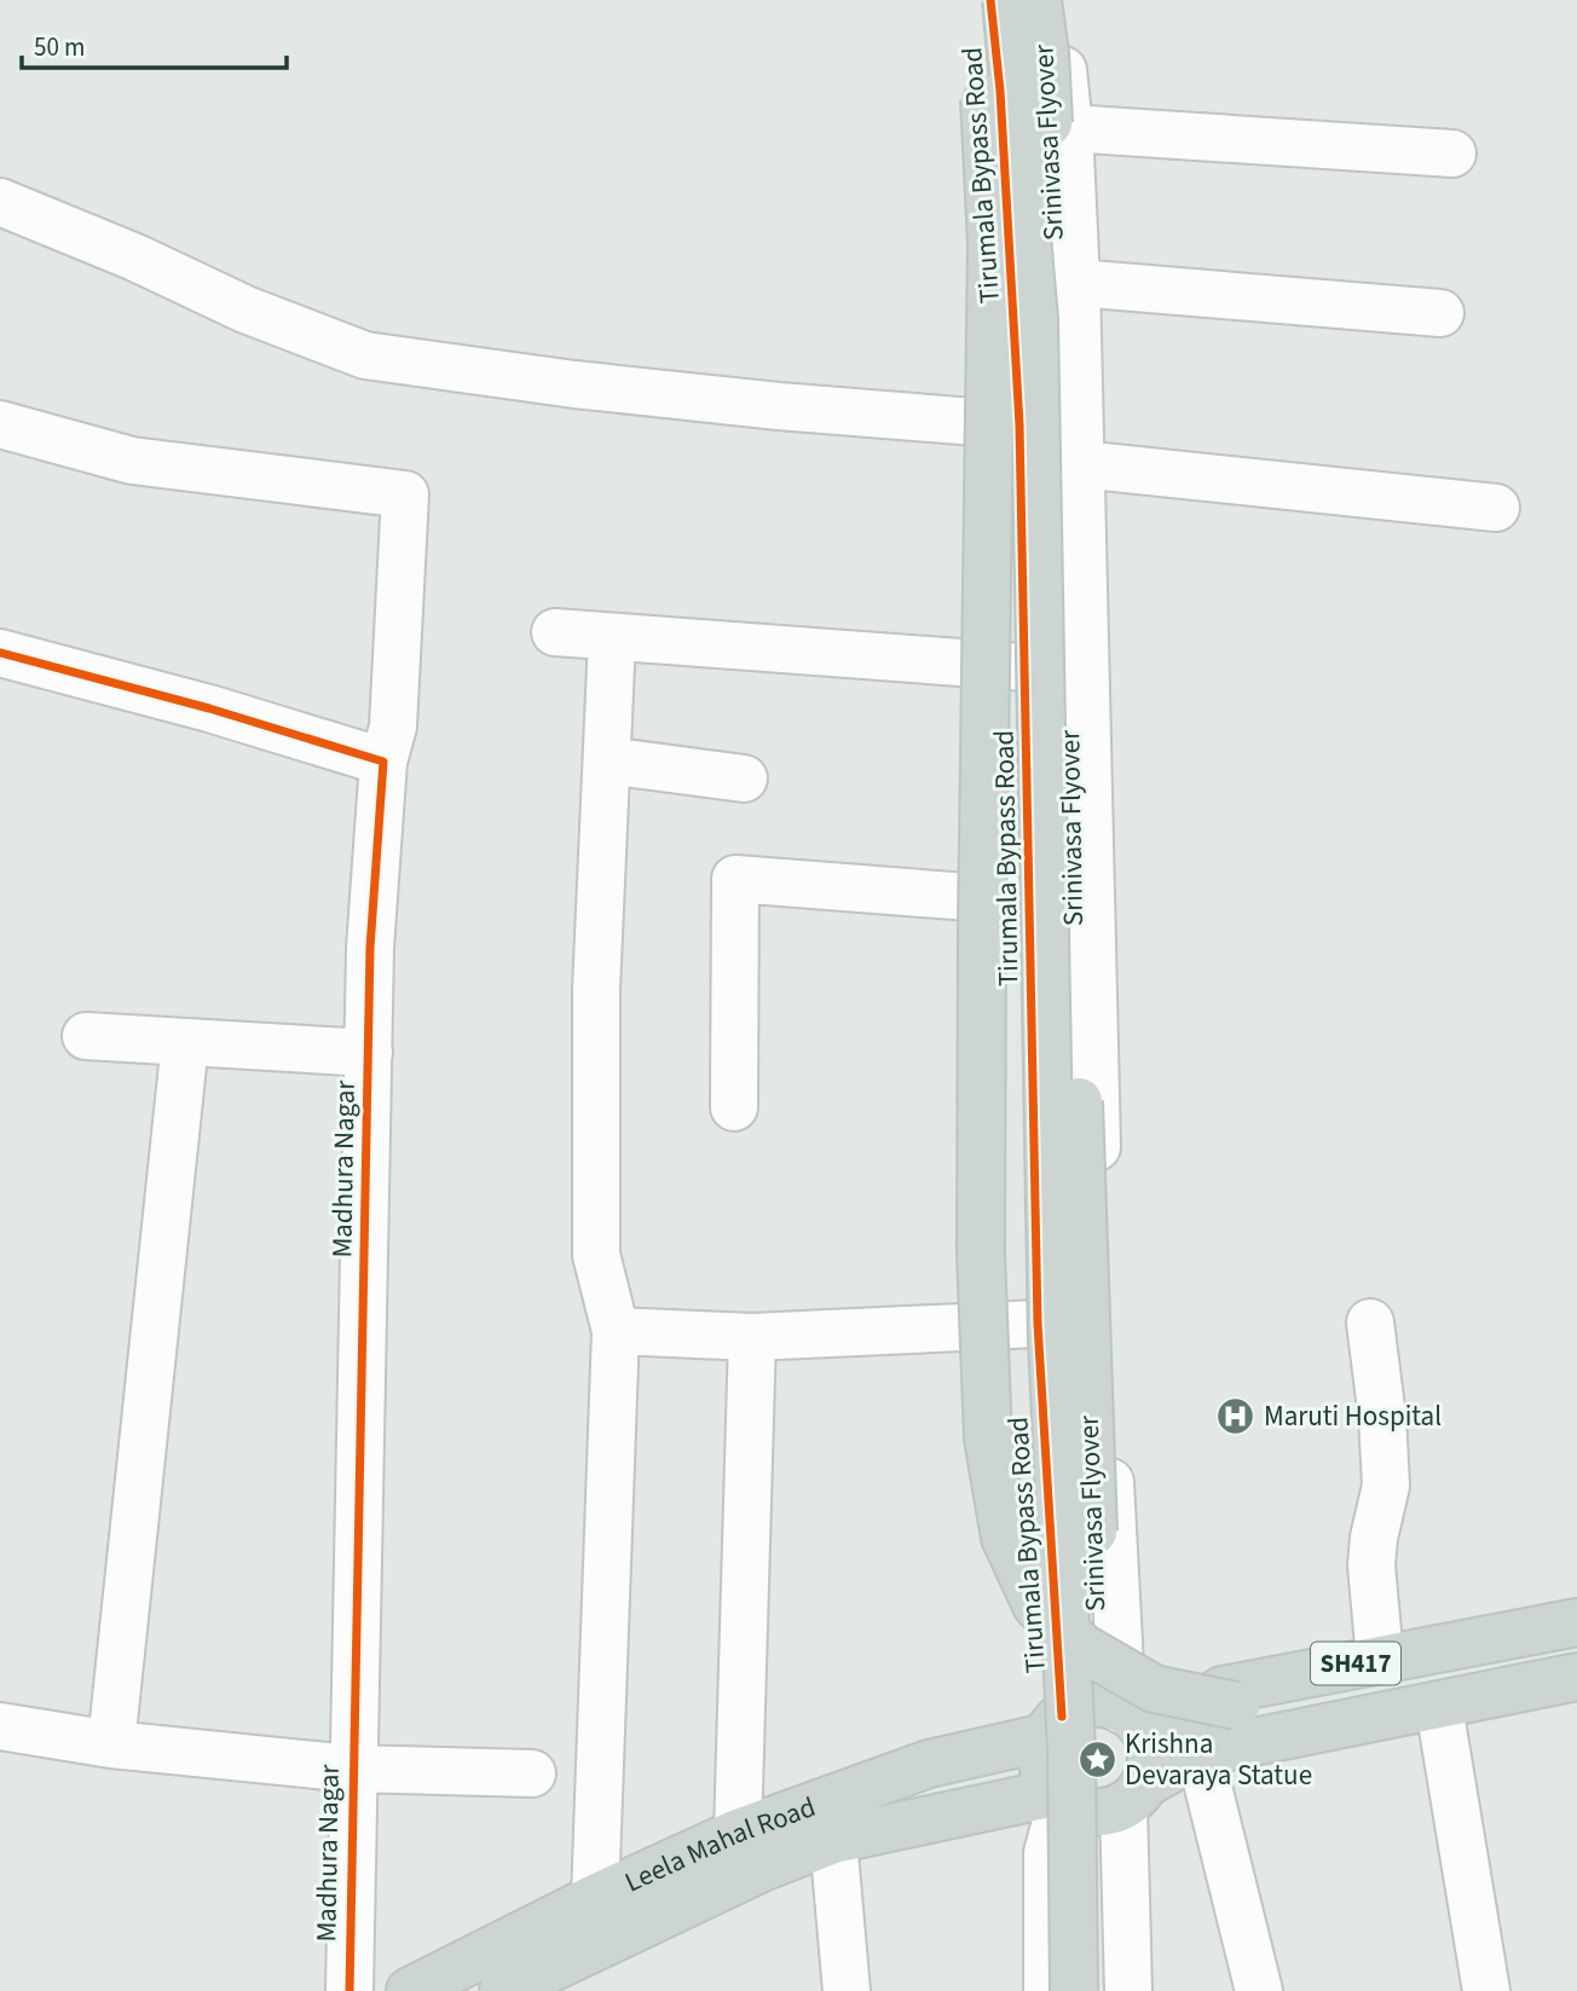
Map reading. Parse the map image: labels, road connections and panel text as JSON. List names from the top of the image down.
{
  "streets": {
    "main road": ["Srinivasa Flyover", "SH417", "Leela Mahal Road"],
    "street": ["Tirumala Bypass Road", "Madhura Nagar"]
  },
  "crossings": [
    ["Tirumala Bypass Road", "SH417"],
    ["Tirumala Bypass Road", "Leela Mahal Road"],
    ["SH417", "Leela Mahal Road"]
  ],
  "places": {
    "hospital": ["Maruti Hospital"],
    "place": ["Krishna Devaraya Statue"]
  },
  "scale_bar": "50 m"
}
